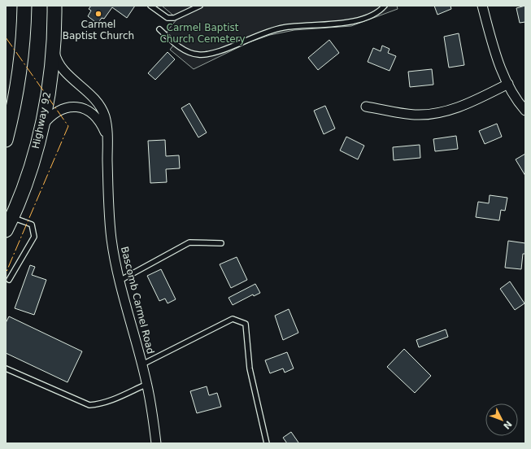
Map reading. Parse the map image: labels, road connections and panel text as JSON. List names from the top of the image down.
{
  "streets": {
    "main road": ["Highway 92"],
    "street": ["Bascomb Carmel Road"]
  },
  "crossings": [
    ["Highway 92", "Bascomb Carmel Road"]
  ],
  "parks": ["Carmel Baptist Church Cemetery"],
  "places": ["Carmel Baptist Church"],
  "north": "bottom right"
}
